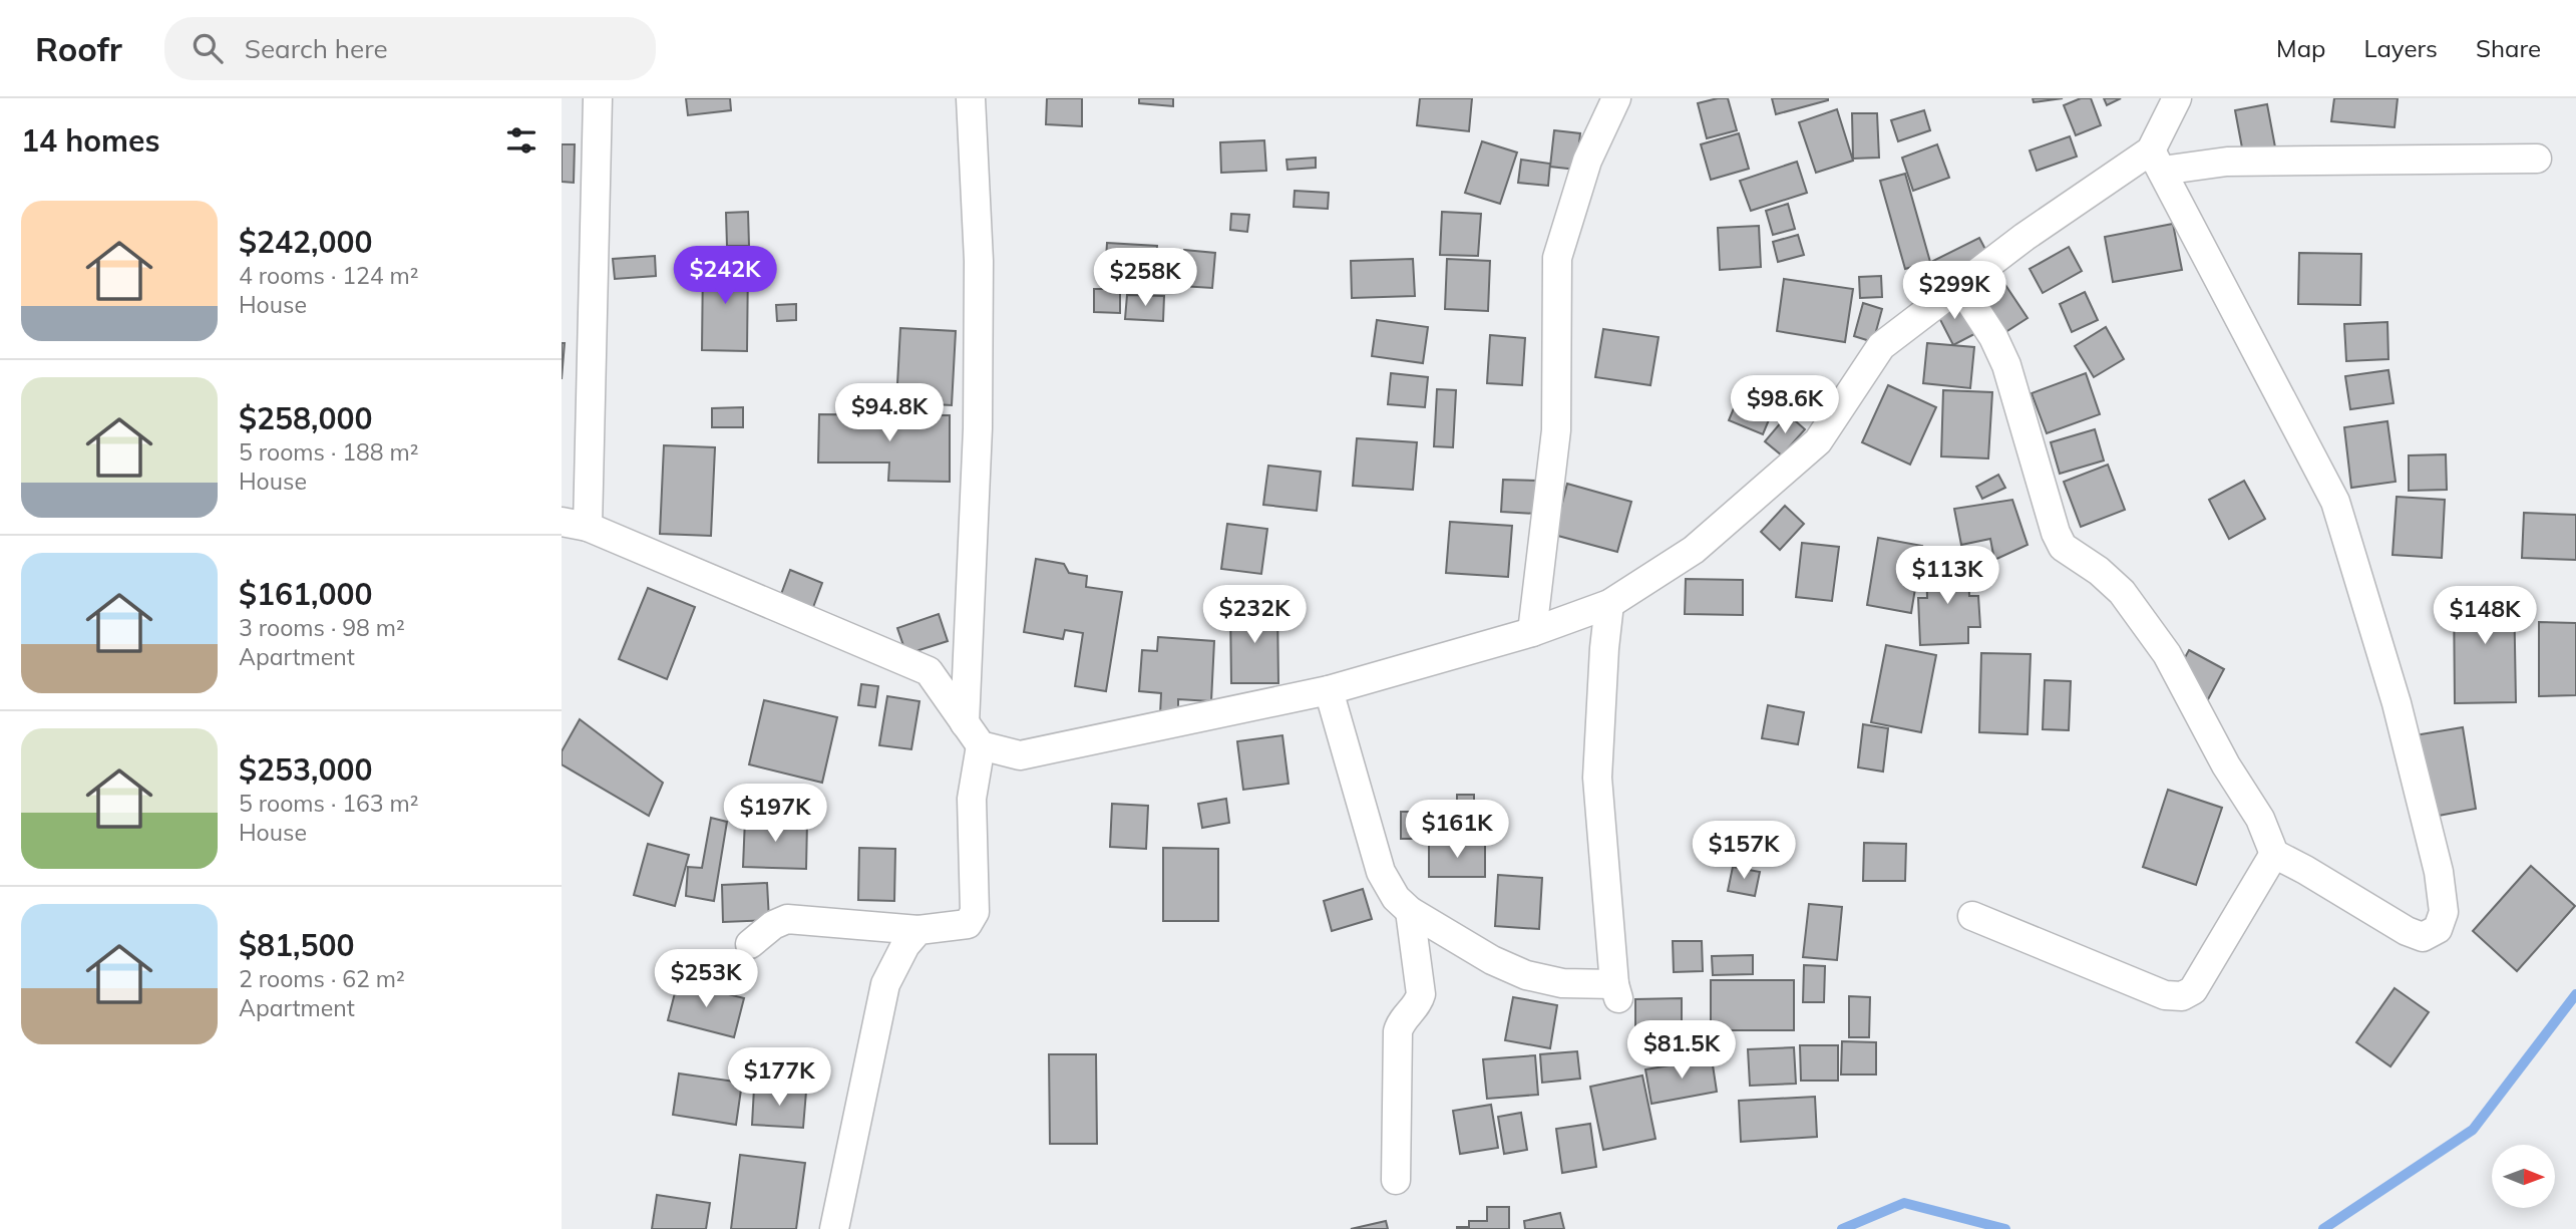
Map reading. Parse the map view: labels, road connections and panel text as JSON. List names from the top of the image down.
{
  "north": "right",
  "page": {
    "header": "Roofr",
    "search": "Search here",
    "nav": ["Map", "Layers", "Share"],
    "heading": "14 homes",
    "list": [
      {
        "name": "$242,000",
        "note": "4 rooms · 124 m² · House"
      },
      {
        "name": "$258,000",
        "note": "5 rooms · 188 m² · House"
      },
      {
        "name": "$161,000",
        "note": "3 rooms · 98 m² · Apartment"
      },
      {
        "name": "$253,000",
        "note": "5 rooms · 163 m² · House"
      },
      {
        "name": "$81,500",
        "note": "2 rooms · 62 m² · Apartment"
      }
    ],
    "price": [
      "$242K",
      "$258K",
      "$299K",
      "$98.6K",
      "$94.8K",
      "$113K",
      "$232K",
      "$148K",
      "$197K",
      "$161K",
      "$157K",
      "$253K",
      "$81.5K",
      "$177K"
    ]
  }
}
